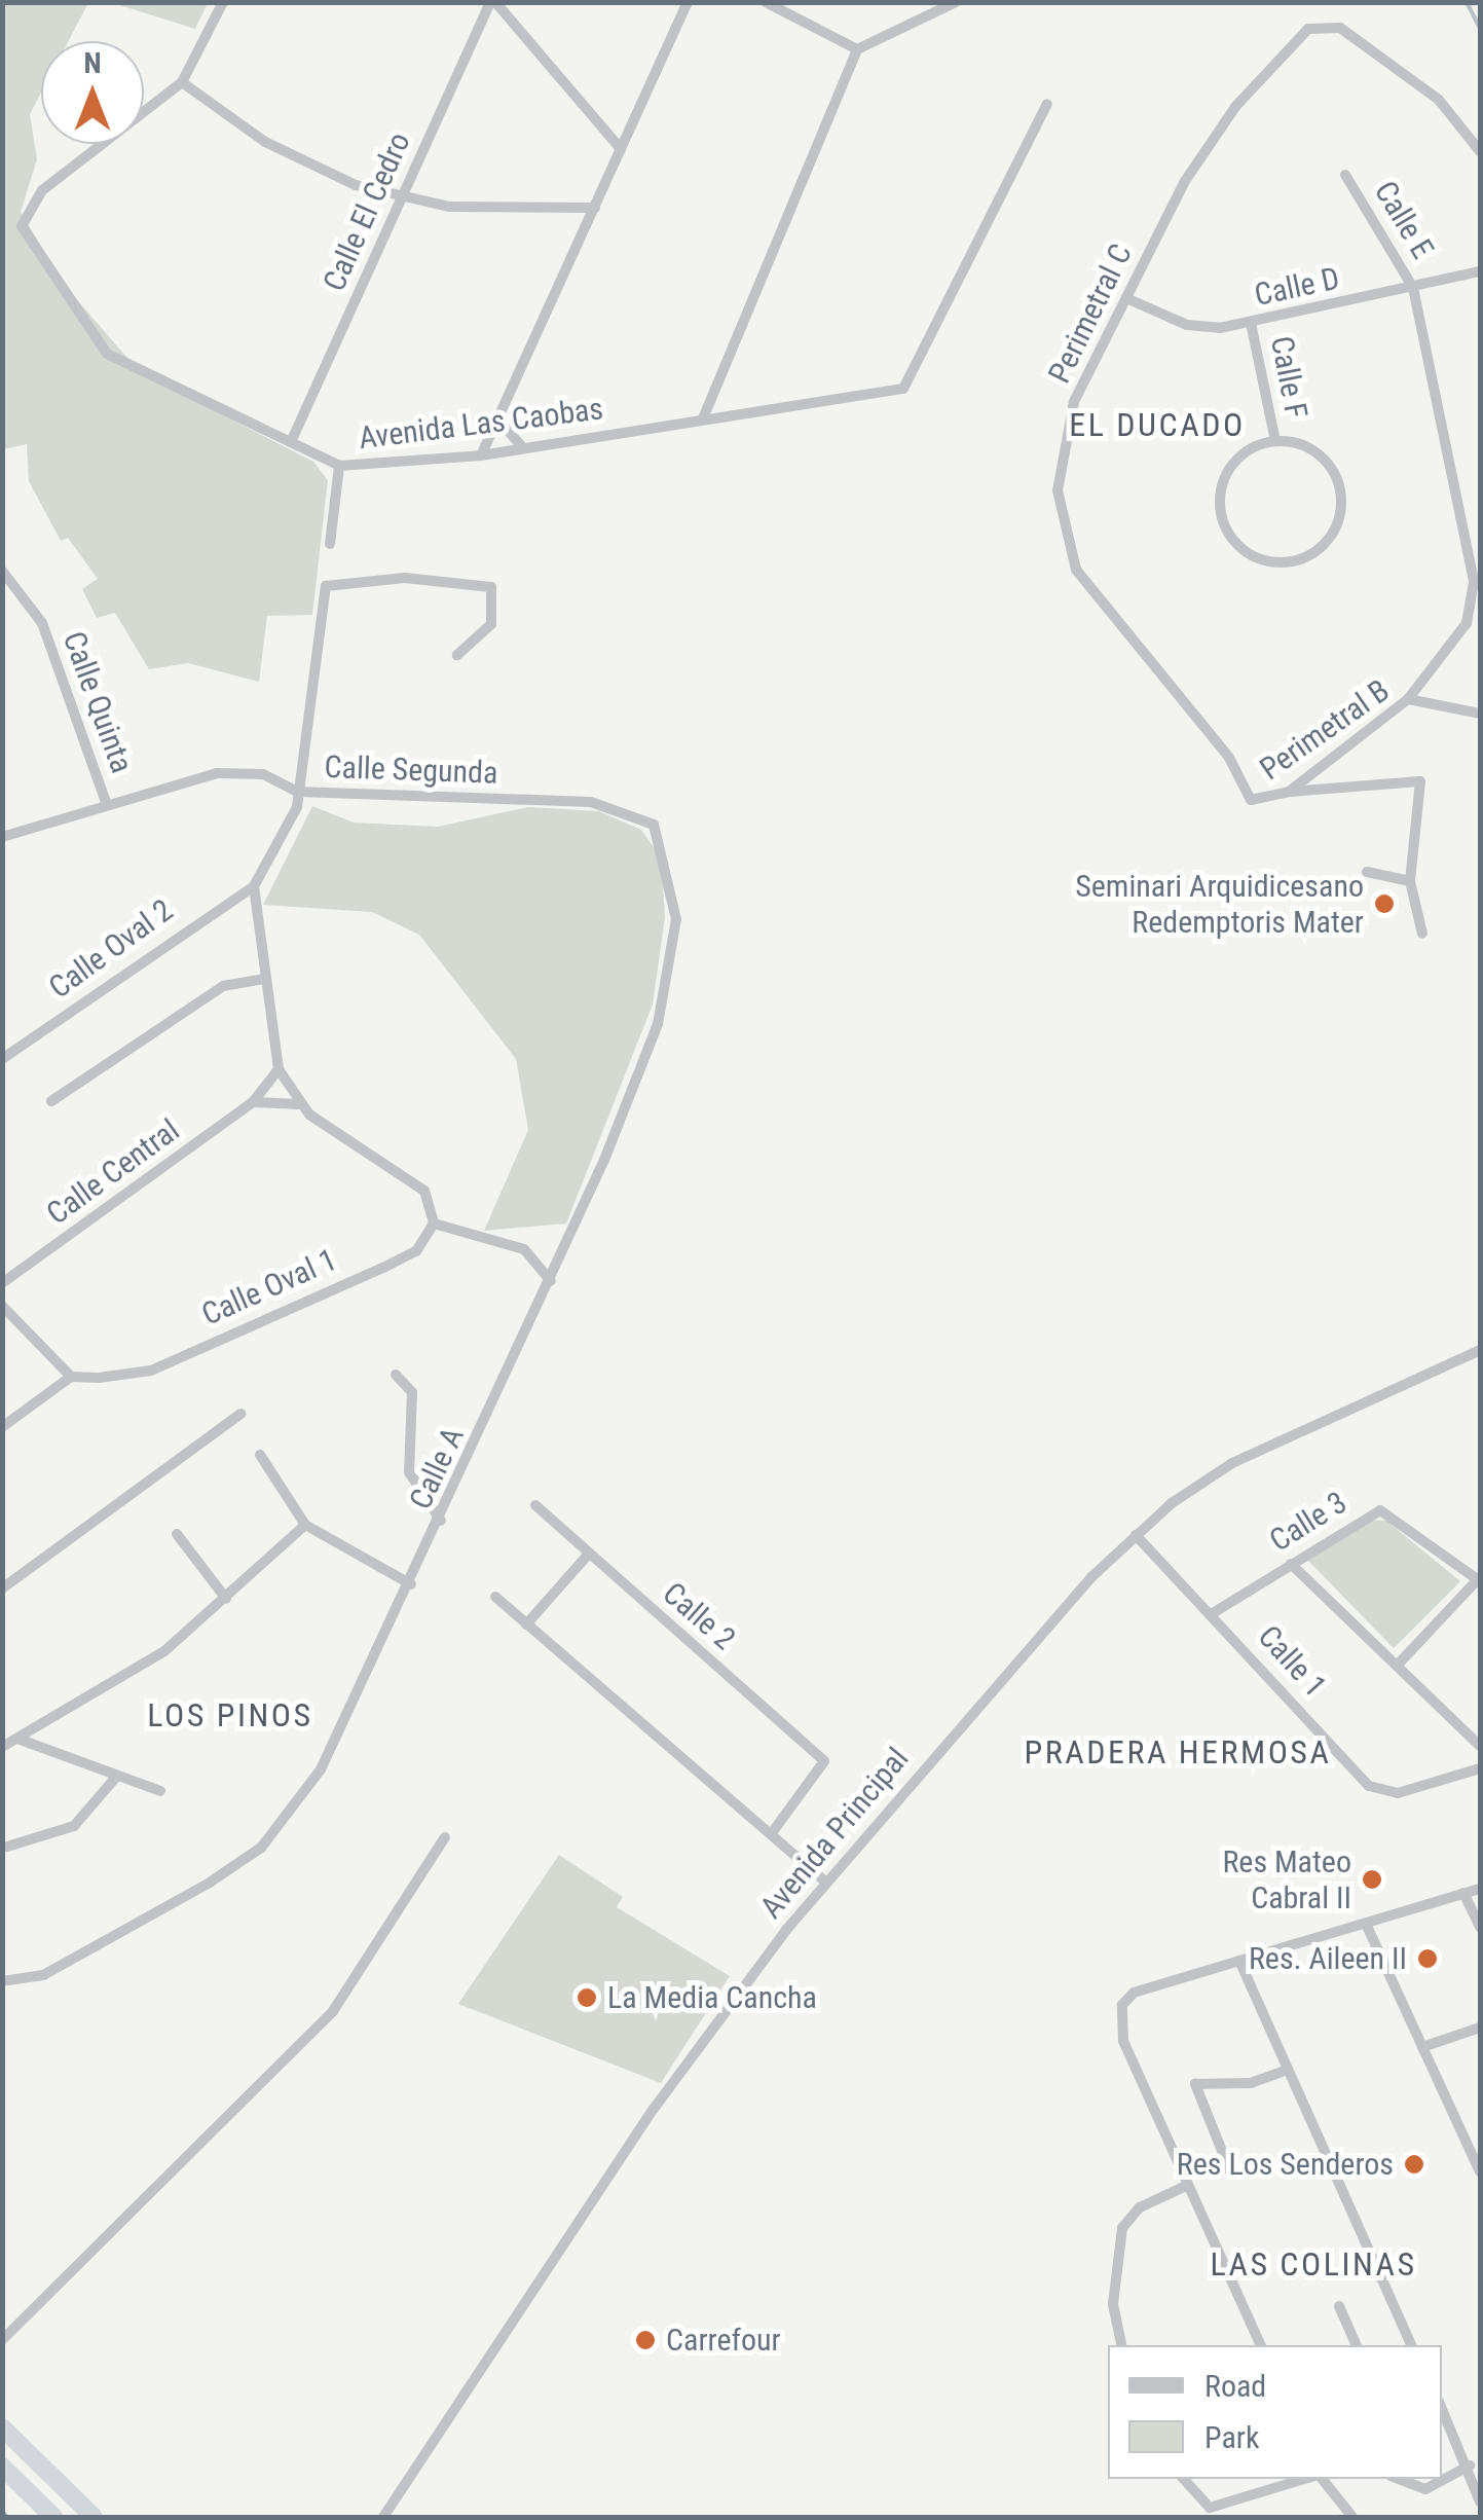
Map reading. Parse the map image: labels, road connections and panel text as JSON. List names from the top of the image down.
{
  "streets": {
    "street": [
      "Calle El Cedro",
      "Calle E",
      "Calle D",
      "Perimetral C",
      "Calle F",
      "Avenida Las Caobas",
      "Calle Quinta",
      "Perimetral B",
      "Calle Segunda",
      "Calle Oval 2",
      "Calle Central",
      "Calle Oval 1",
      "Calle A",
      "Calle 3",
      "Calle 2",
      "Calle 1",
      "Avenida Principal"
    ]
  },
  "crossings": [
    ["Calle El Cedro", "Avenida Las Caobas"],
    ["Calle E", "Calle D"],
    ["Calle E", "Perimetral B"],
    ["Calle D", "Perimetral C"],
    ["Calle D", "Calle F"],
    ["Perimetral C", "Perimetral B"],
    ["Calle Quinta", "Calle Segunda"],
    ["Calle Segunda", "Calle A"],
    ["Calle 3", "Calle 1"],
    ["Calle 1", "Avenida Principal"]
  ],
  "districts": [
    "EL DUCADO",
    "LOS PINOS",
    "PRADERA HERMOSA",
    "LAS COLINAS"
  ],
  "places": [
    "Seminari Arquidicesano Redemptoris Mater",
    "Res Mateo Cabral II",
    "Res. Aileen II",
    "La Media Cancha",
    "Res Los Senderos",
    "Carrefour"
  ],
  "legend": ["Road", "Park"],
  "north": "top"
}
